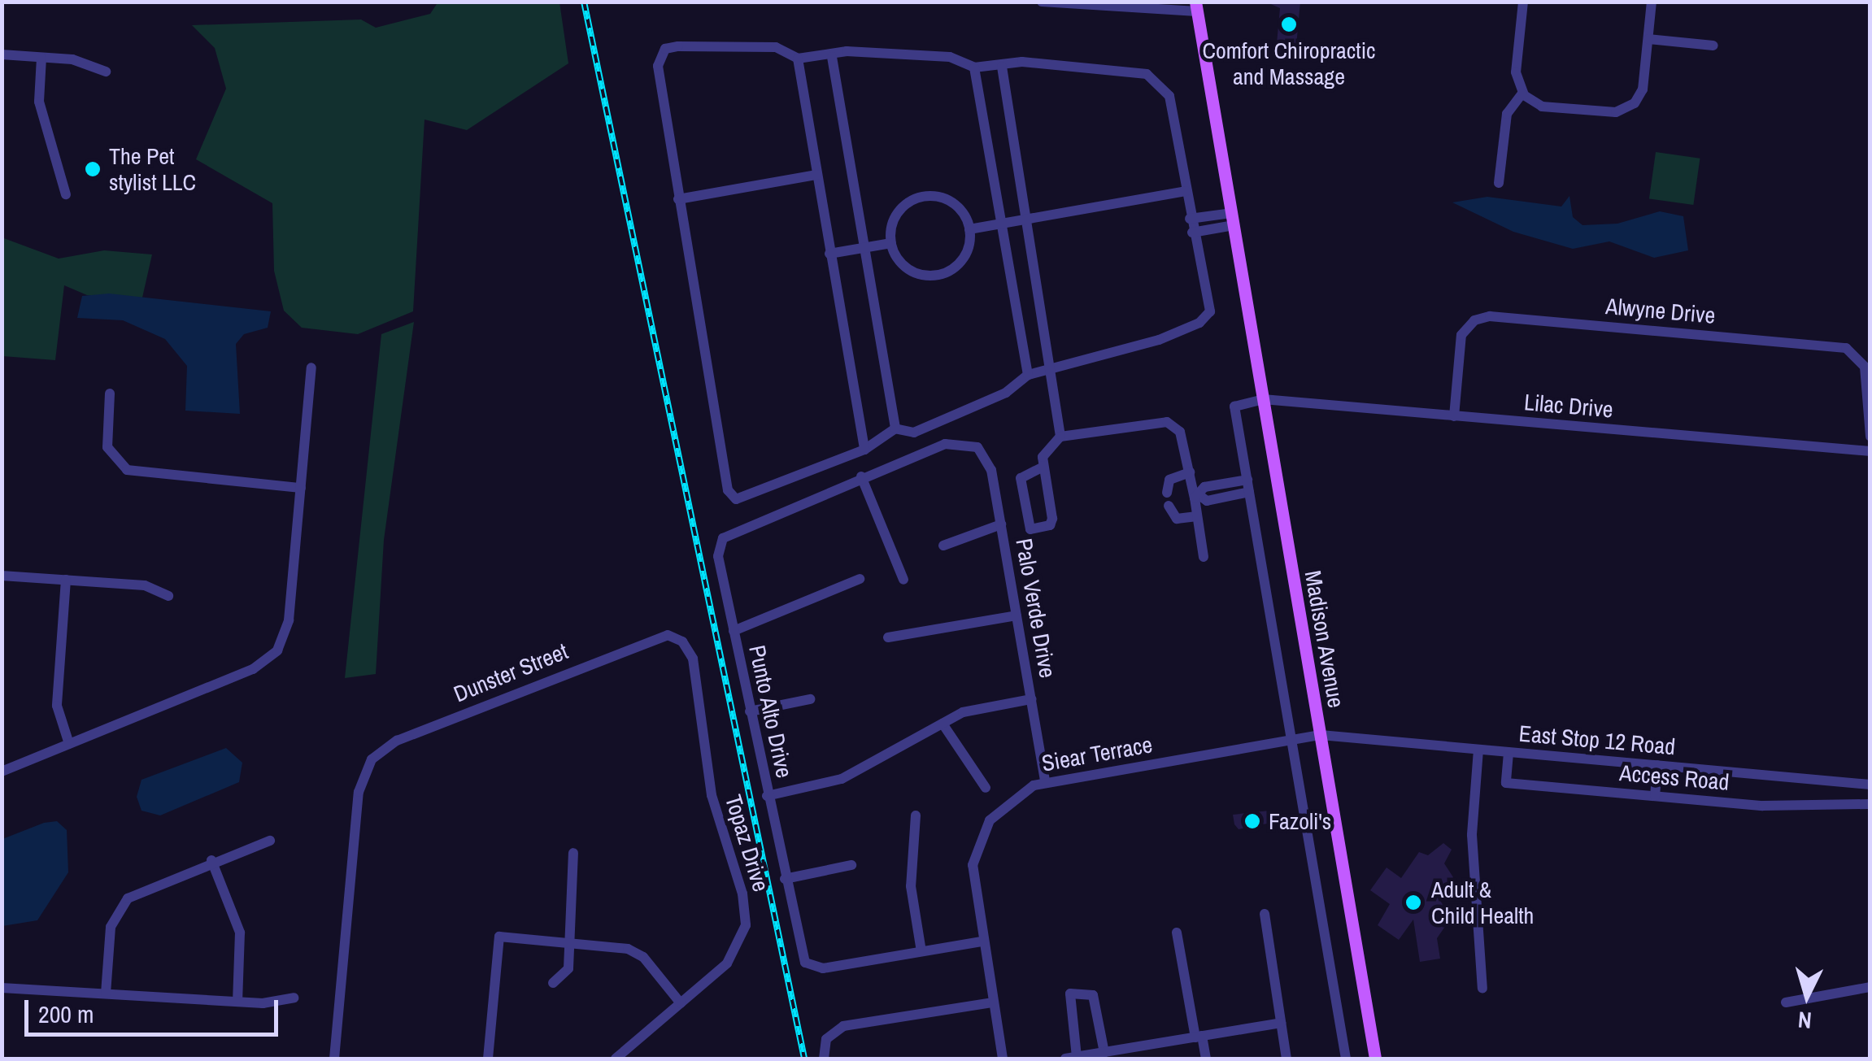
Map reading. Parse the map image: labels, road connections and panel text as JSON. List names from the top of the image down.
{
  "streets": {
    "main road": ["Madison Avenue"],
    "street": [
      "Alwyne Drive",
      "Lilac Drive",
      "Palo Verde Drive",
      "Dunster Street",
      "Punto Alto Drive",
      "East Stop 12 Road",
      "Siear Terrace",
      "Access Road",
      "Topaz Drive"
    ]
  },
  "crossings": [
    ["Alwyne Drive", "Lilac Drive"],
    ["Lilac Drive", "Madison Avenue"],
    ["Palo Verde Drive", "Punto Alto Drive"],
    ["Palo Verde Drive", "Siear Terrace"],
    ["Madison Avenue", "East Stop 12 Road"],
    ["Madison Avenue", "Siear Terrace"],
    ["Dunster Street", "Topaz Drive"],
    ["East Stop 12 Road", "Siear Terrace"],
    ["East Stop 12 Road", "Access Road"]
  ],
  "places": [
    "Comfort Chiropractic and Massage",
    "The Pet stylist LLC",
    "Fazoli's",
    "Adult & Child Health"
  ],
  "scale_bar": "200 m",
  "north": "bottom"
}
